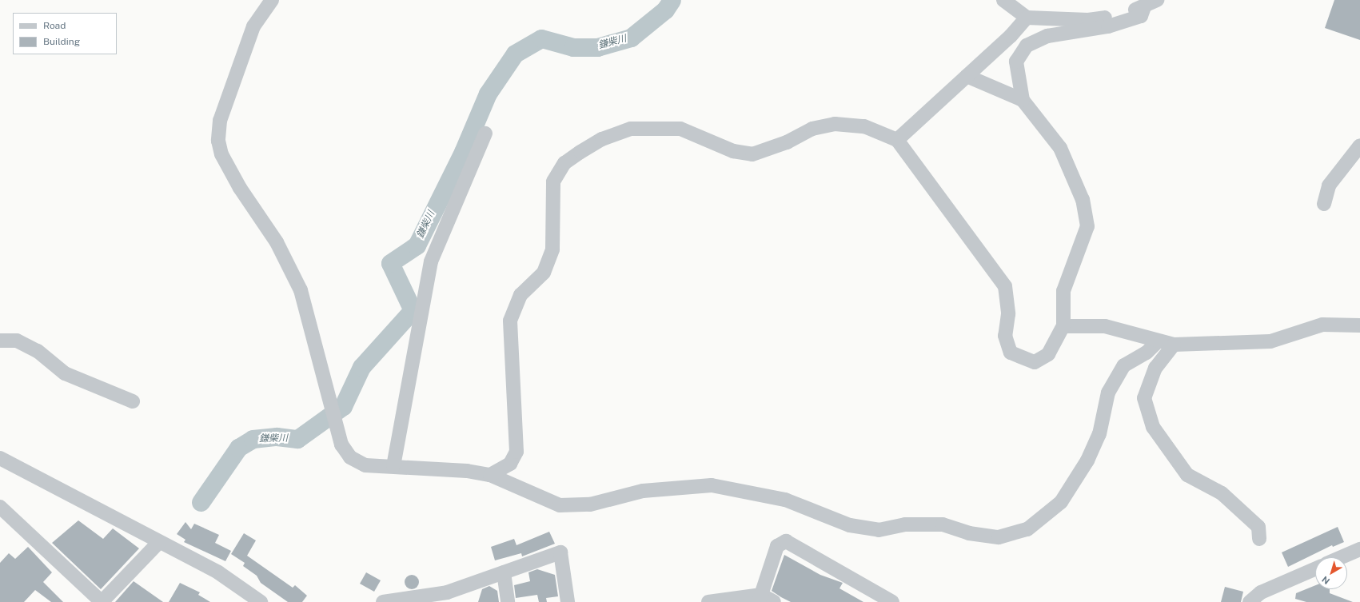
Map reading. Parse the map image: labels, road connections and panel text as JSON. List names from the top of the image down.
{
  "water": ["鎌柴川"],
  "legend": ["Road", "Building"],
  "north": "bottom left"
}
